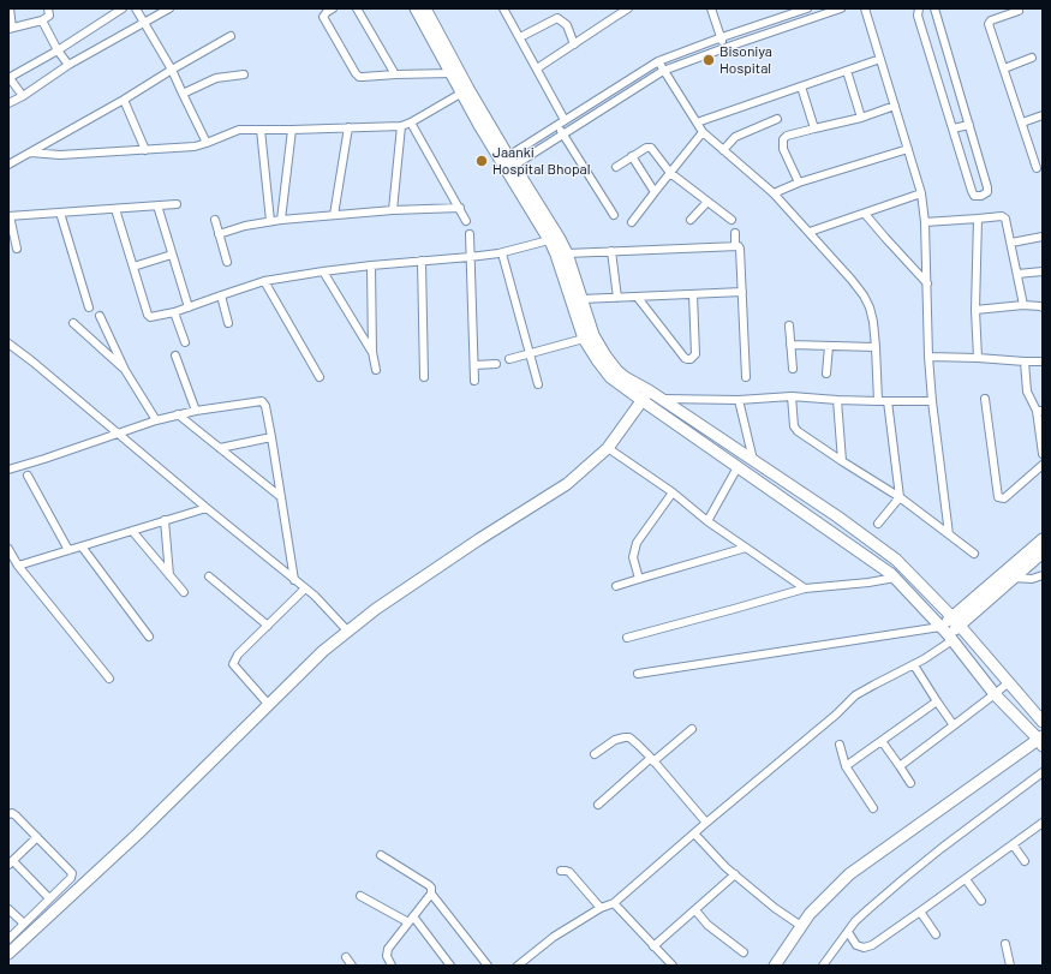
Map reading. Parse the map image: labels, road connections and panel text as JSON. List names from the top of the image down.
{
  "places": ["Bisoniya Hospital", "Jaanki Hospital Bhopal"]
}
